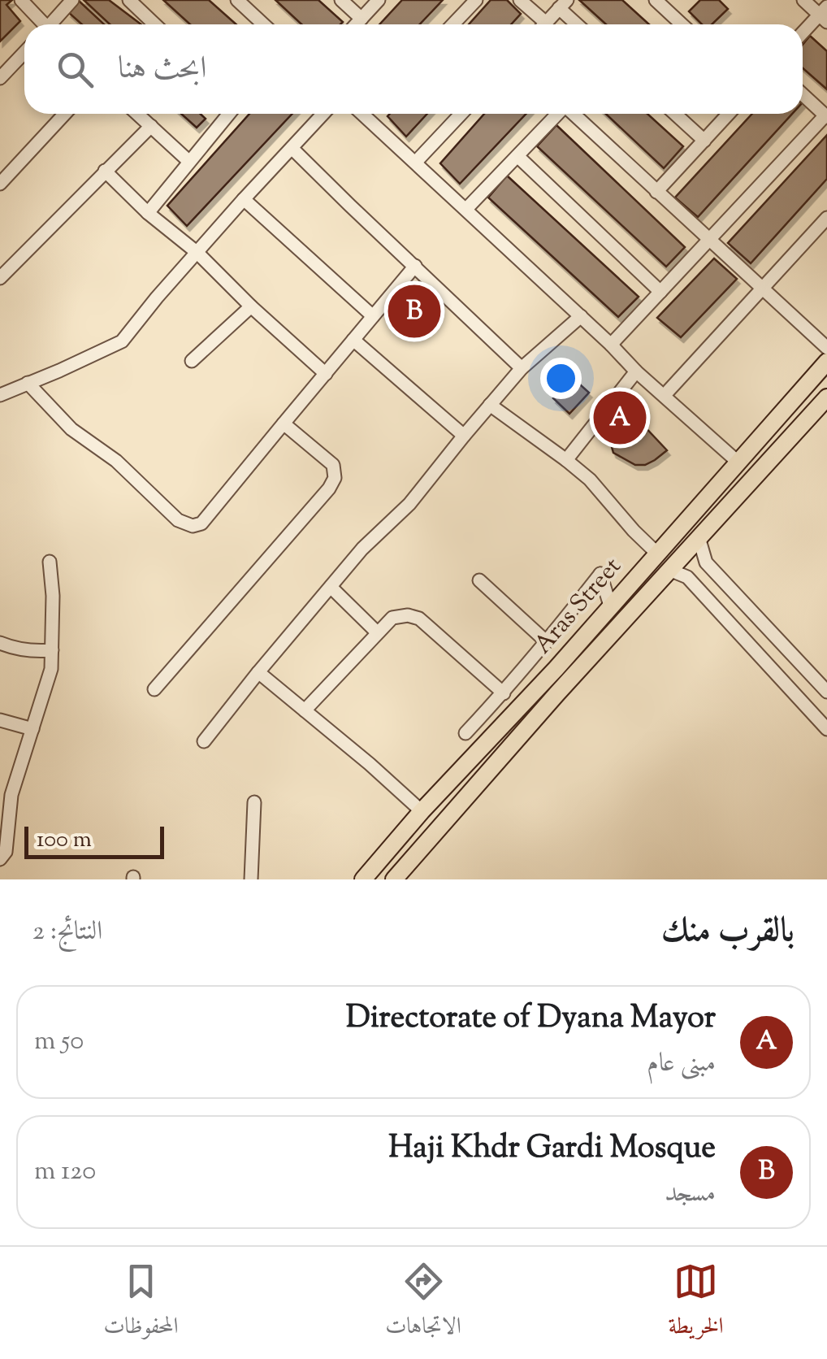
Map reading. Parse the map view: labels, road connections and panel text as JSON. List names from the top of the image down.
{
  "streets": {
    "main road": ["Aras Street"]
  },
  "scale_bar": "100 m",
  "page": {
    "search": "ابحث هنا",
    "pins": ["B", "A"],
    "scale": "100 m",
    "heading": ["بالقرب منك", "النتائج: 2"],
    "list": [
      {
        "mark": "A",
        "name": "Directorate of Dyana Mayor",
        "note": "مبنى عام",
        "value": "50 m"
      },
      {
        "mark": "B",
        "name": "Haji Khdr Gardi Mosque",
        "note": "مسجد",
        "value": "120 m"
      }
    ],
    "nav": ["الخريطة", "الاتجاهات", "المحفوظات"]
  }
}
